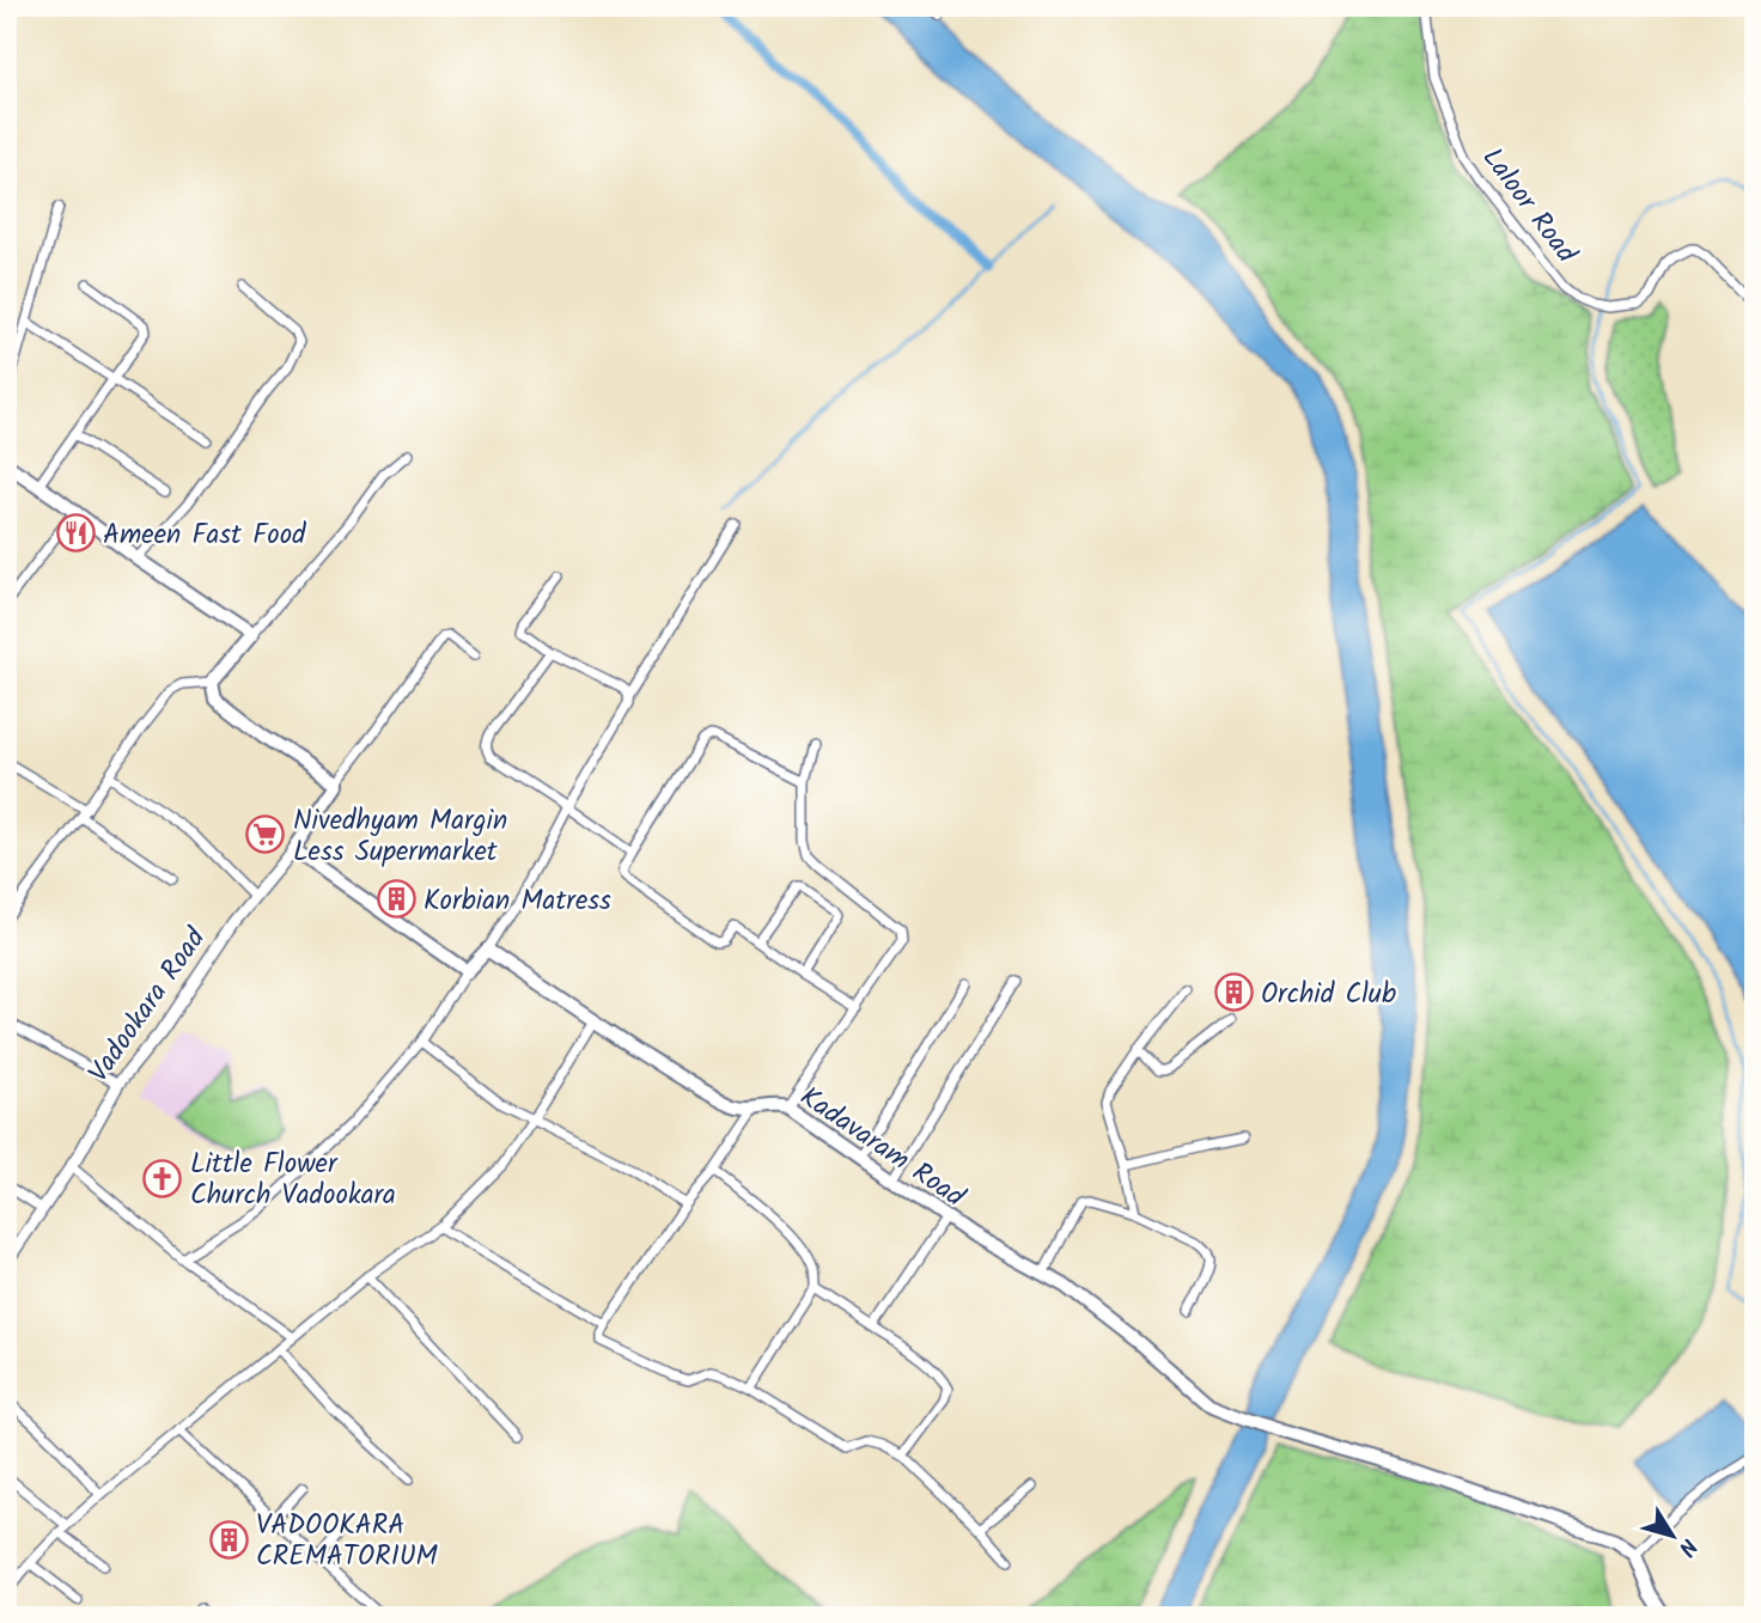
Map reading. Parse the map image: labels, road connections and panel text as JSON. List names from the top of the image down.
{
  "streets": {
    "main road": ["Vadookara Road", "Kadavaram Road"],
    "street": ["Laloor Road"]
  },
  "places": {
    "restaurant": ["Ameen Fast Food"],
    "supermarket": ["Nivedhyam Margin Less Supermarket"],
    "building": ["Korbian Matress", "Orchid Club", "VADOOKARA CREMATORIUM"],
    "church": ["Little Flower Church Vadookara"]
  },
  "north": "bottom right"
}
